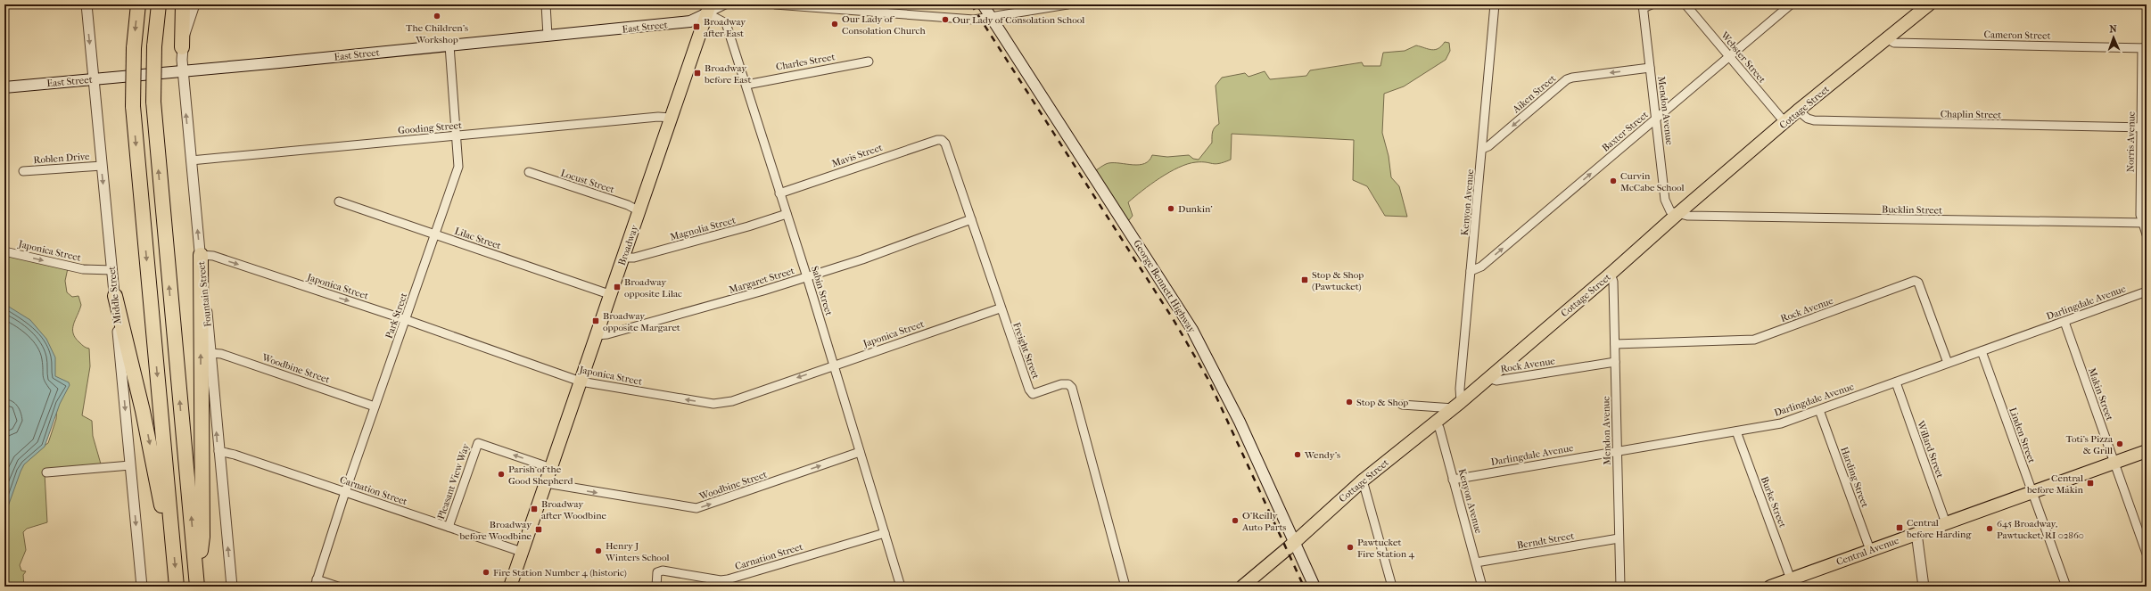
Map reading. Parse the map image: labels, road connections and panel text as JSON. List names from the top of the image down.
{
  "streets": {
    "main road": [
      "East Street",
      "Cottage Street",
      "Broadway",
      "George Bennett Highway",
      "Central Avenue"
    ],
    "street": [
      "Cameron Street",
      "Webster Street",
      "Charles Street",
      "Aiken Street",
      "Mendon Avenue",
      "Chaplin Street",
      "Gooding Street",
      "Baxter Street",
      "Norris Avenue",
      "Mavis Street",
      "Roblen Drive",
      "Locust Street",
      "Kenyon Avenue",
      "Bucklin Street",
      "Magnolia Street",
      "Lilac Street",
      "Japonica Street",
      "Margaret Street",
      "Sabin Street",
      "Fountain Street",
      "Middle Street",
      "Darlingdale Avenue",
      "Rock Avenue",
      "Park Street",
      "Freight Street",
      "Woodbine Street",
      "Makin Street",
      "Linden Street",
      "Willard Street",
      "Harding Street",
      "Pleasant View Way",
      "Carnation Street",
      "Burke Street",
      "Berndt Street"
    ]
  },
  "crossings": [
    ["East Street", "Broadway"],
    ["East Street", "Sabin Street"],
    ["East Street", "Fountain Street"],
    ["East Street", "Middle Street"],
    ["East Street", "Park Street"],
    ["Cameron Street", "Cottage Street"],
    ["Cameron Street", "Norris Avenue"],
    ["Webster Street", "Cottage Street"],
    ["Webster Street", "Baxter Street"],
    ["Charles Street", "Sabin Street"],
    ["Aiken Street", "Mendon Avenue"],
    ["Aiken Street", "Kenyon Avenue"],
    ["Cottage Street", "Mendon Avenue"],
    ["Cottage Street", "Chaplin Street"],
    ["Cottage Street", "Kenyon Avenue"],
    ["Cottage Street", "Bucklin Street"],
    ["Cottage Street", "George Bennett Highway"],
    ["Cottage Street", "Rock Avenue"],
    ["Mendon Avenue", "Baxter Street"],
    ["Mendon Avenue", "Bucklin Street"],
    ["Mendon Avenue", "Darlingdale Avenue"],
    ["Mendon Avenue", "Rock Avenue"],
    ["Mendon Avenue", "Berndt Street"],
    ["Chaplin Street", "Norris Avenue"],
    ["Gooding Street", "Broadway"],
    ["Gooding Street", "Fountain Street"],
    ["Gooding Street", "Park Street"],
    ["Baxter Street", "Kenyon Avenue"],
    ["Norris Avenue", "Bucklin Street"],
    ["Mavis Street", "Sabin Street"],
    ["Mavis Street", "Freight Street"],
    ["Roblen Drive", "Middle Street"],
    ["Locust Street", "Broadway"],
    ["Kenyon Avenue", "Darlingdale Avenue"],
    ["Kenyon Avenue", "Berndt Street"],
    ["Magnolia Street", "Broadway"],
    ["Magnolia Street", "Sabin Street"],
    ["Lilac Street", "Broadway"],
    ["Lilac Street", "Park Street"],
    ["Broadway", "Japonica Street"],
    ["Broadway", "Margaret Street"],
    ["Broadway", "Sabin Street"],
    ["Broadway", "Woodbine Street"],
    ["Broadway", "Pleasant View Way"],
    ["Broadway", "Carnation Street"],
    ["Japonica Street", "Sabin Street"],
    ["Japonica Street", "Fountain Street"],
    ["Japonica Street", "Middle Street"],
    ["Japonica Street", "Park Street"],
    ["Japonica Street", "Freight Street"],
    ["Margaret Street", "Sabin Street"],
    ["Margaret Street", "Freight Street"],
    ["Sabin Street", "Woodbine Street"],
    ["Sabin Street", "Carnation Street"],
    ["Fountain Street", "Woodbine Street"],
    ["Fountain Street", "Carnation Street"],
    ["Darlingdale Avenue", "Rock Avenue"],
    ["Darlingdale Avenue", "Makin Street"],
    ["Darlingdale Avenue", "Linden Street"],
    ["Darlingdale Avenue", "Willard Street"],
    ["Darlingdale Avenue", "Harding Street"],
    ["Darlingdale Avenue", "Burke Street"],
    ["Park Street", "Woodbine Street"],
    ["Park Street", "Carnation Street"],
    ["Makin Street", "Central Avenue"],
    ["Linden Street", "Central Avenue"],
    ["Willard Street", "Central Avenue"],
    ["Harding Street", "Central Avenue"],
    ["Pleasant View Way", "Carnation Street"],
    ["Burke Street", "Central Avenue"]
  ],
  "one_way": [
    "Aiken Street",
    "Baxter Street",
    "Fountain Street",
    "Middle Street",
    "Woodbine Street"
  ],
  "places": {
    "other": [
      "The Children’s Workshop",
      "Our Lady of Consolation School",
      "Our Lady of Consolation Church",
      "Curvin McCabe School",
      "Dunkin'",
      "Stop & Shop",
      "Toti's Pizza & Grill",
      "Wendy's",
      "Parish of the Good Shepherd",
      "O'Reilly Auto Parts",
      "645 Broadway, Pawtucket, RI 02860",
      "Pawtucket Fire Station 4",
      "Henry J Winters School",
      "Fire Station Number 4 (historic)"
    ],
    "transit": [
      "Broadway after East",
      "Broadway before East",
      "Stop & Shop (Pawtucket)",
      "Broadway opposite Lilac",
      "Broadway opposite Margaret",
      "Central before Makin",
      "Broadway after Woodbine",
      "Central before Harding",
      "Broadway before Woodbine"
    ]
  },
  "north": "top"
}
